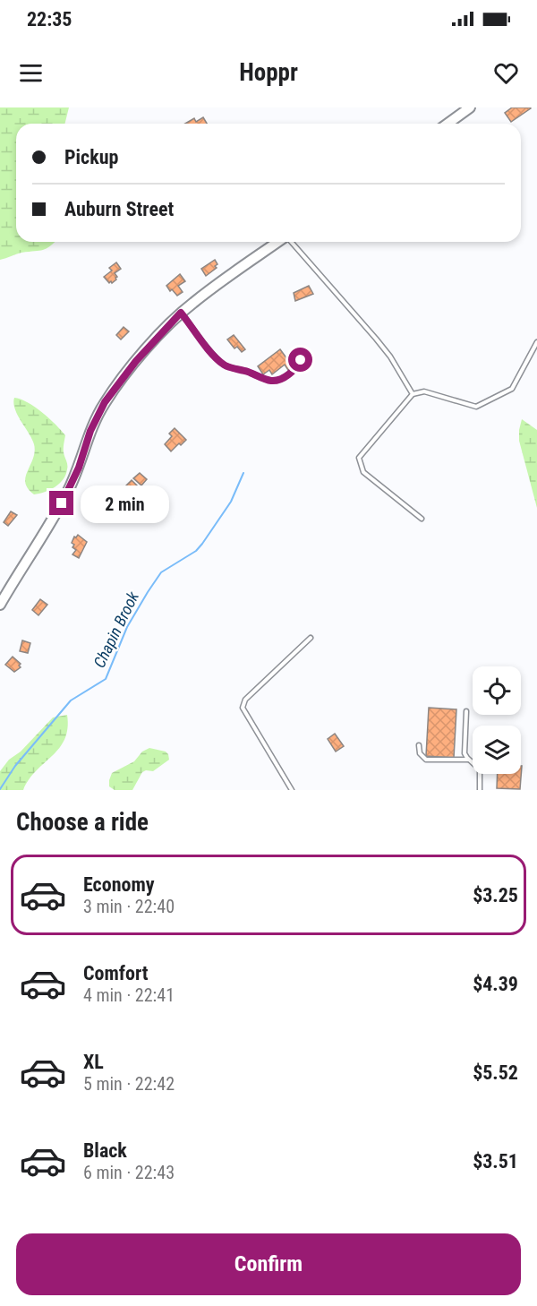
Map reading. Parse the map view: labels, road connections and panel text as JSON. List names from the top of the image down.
{
  "water": ["Chapin Brook"],
  "page": {
    "status": "22:35",
    "header": "Hoppr",
    "banner": ["Pickup", "Auburn Street"],
    "bubble": "2 min",
    "heading": "Choose a ride",
    "list": [
      {
        "name": "Economy",
        "note": "3 min · 22:40",
        "value": "$3.25"
      },
      {
        "name": "Comfort",
        "note": "4 min · 22:41",
        "value": "$4.39"
      },
      {
        "name": "XL",
        "note": "5 min · 22:42",
        "value": "$5.52"
      },
      {
        "name": "Black",
        "note": "6 min · 22:43",
        "value": "$3.51"
      }
    ],
    "buttons": "Confirm"
  }
}
